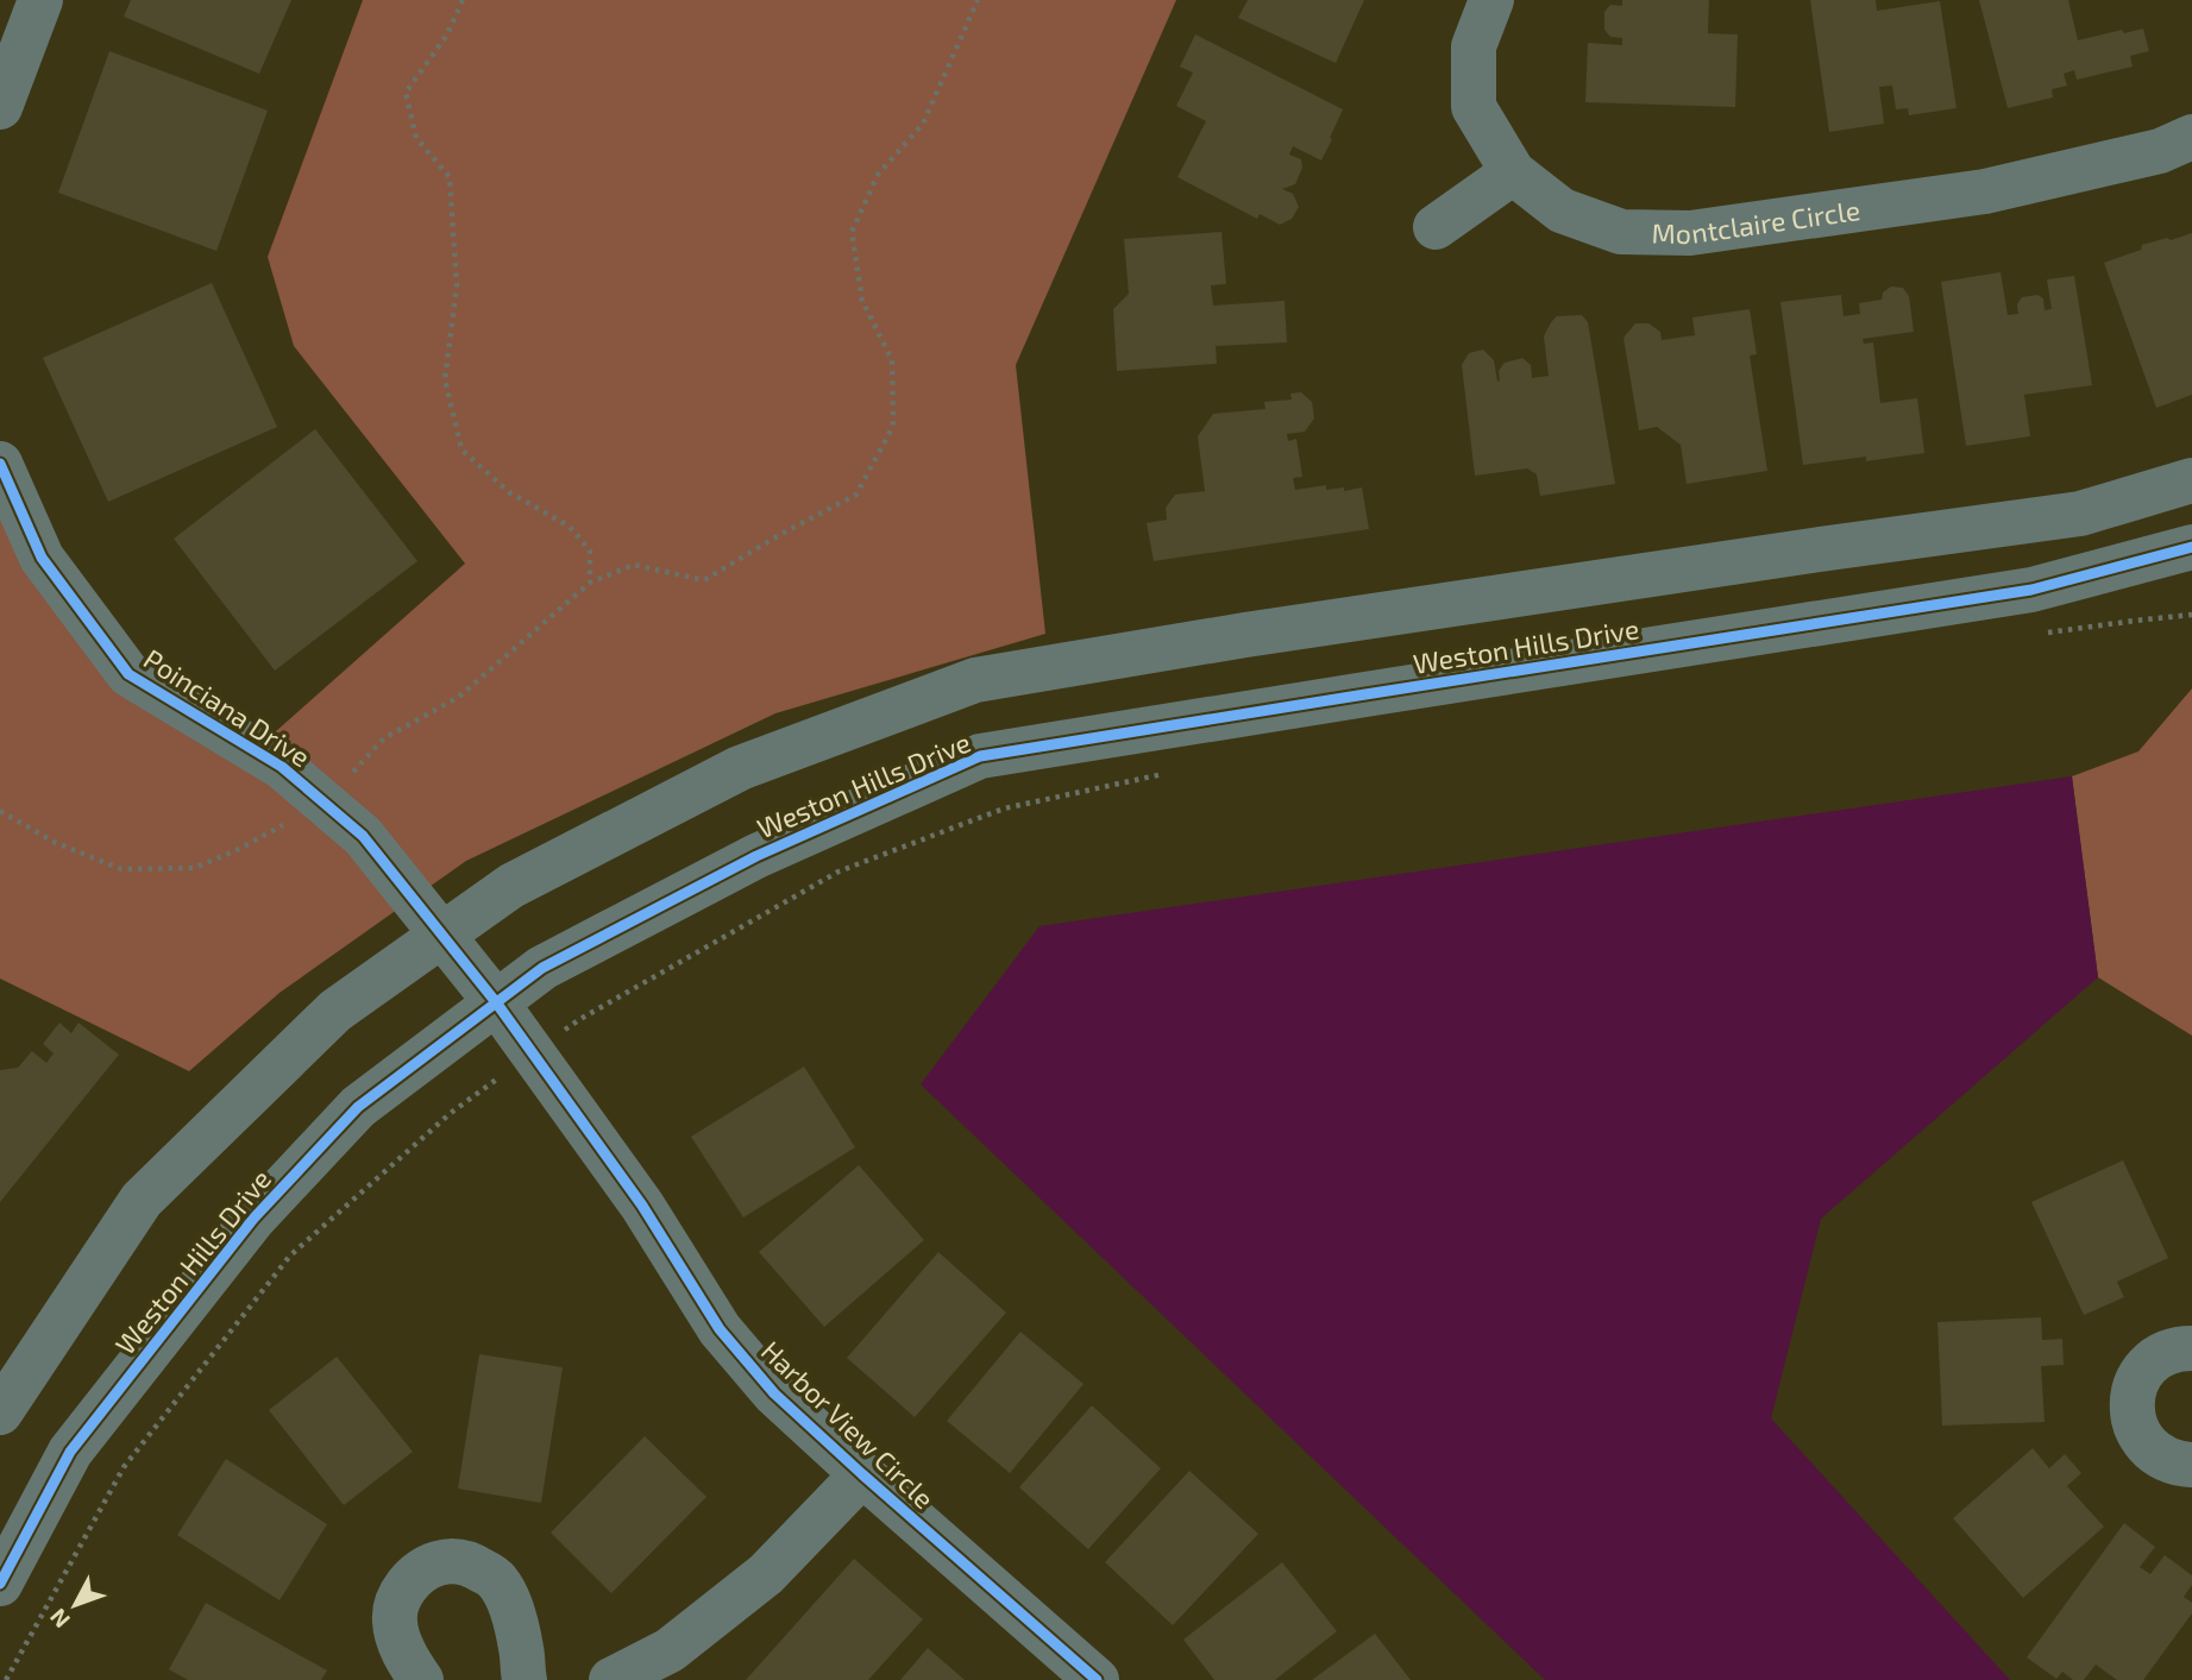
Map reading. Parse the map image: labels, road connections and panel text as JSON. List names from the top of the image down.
{
  "streets": {
    "street": [
      "Montclaire Circle",
      "Weston Hills Drive",
      "Poinciana Drive",
      "Harbor View Circle"
    ]
  },
  "crossings": [
    ["Weston Hills Drive", "Poinciana Drive"],
    ["Weston Hills Drive", "Harbor View Circle"],
    ["Poinciana Drive", "Harbor View Circle"]
  ],
  "north": "bottom left"
}
